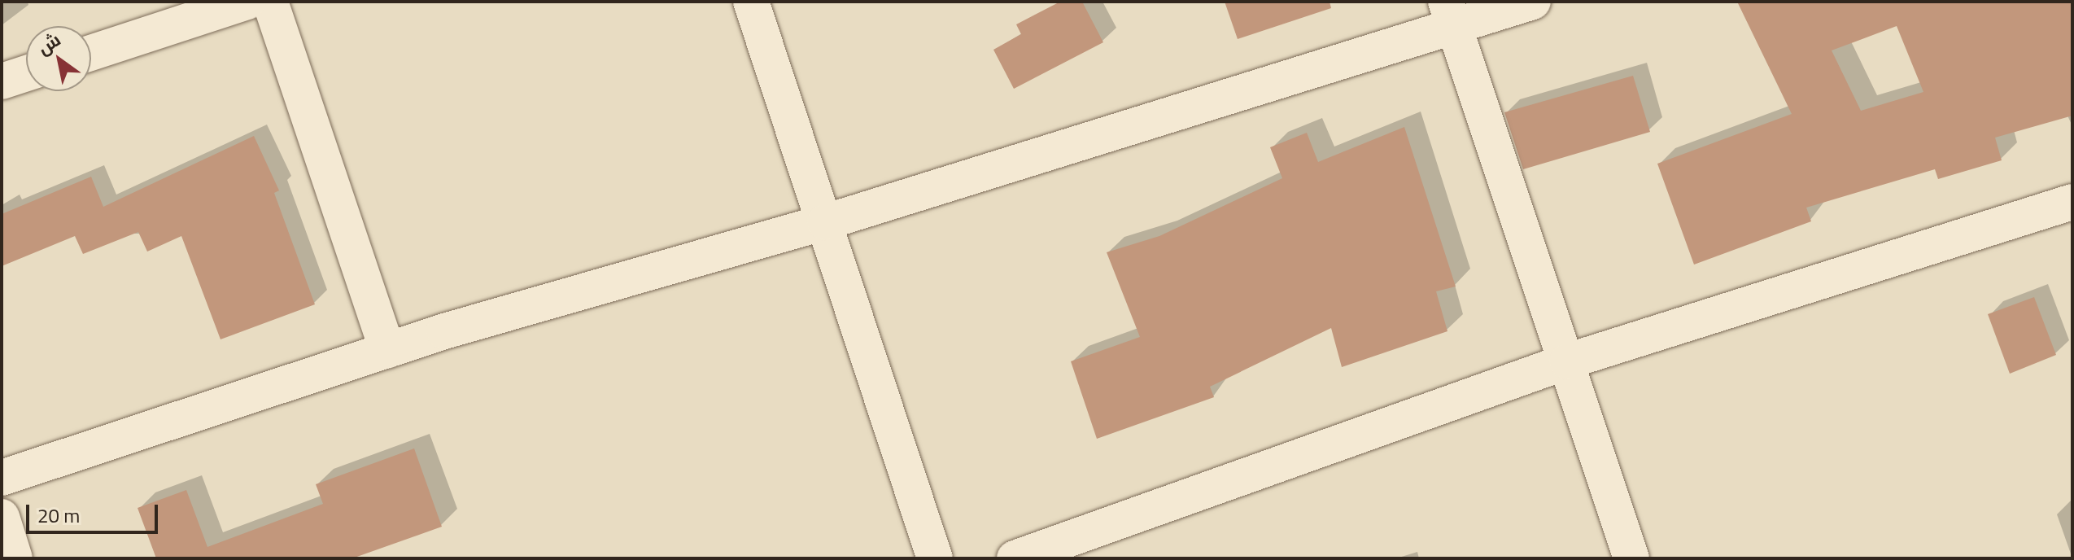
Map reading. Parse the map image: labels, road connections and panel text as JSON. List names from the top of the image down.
{
  "scale_bar": "20 m",
  "north": "top left"
}
